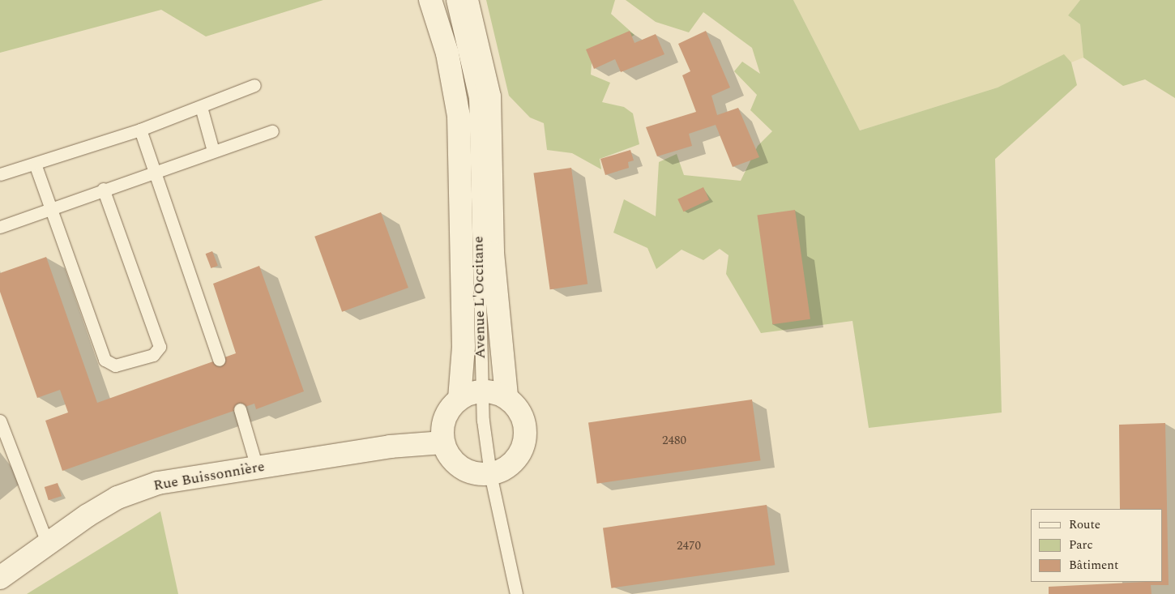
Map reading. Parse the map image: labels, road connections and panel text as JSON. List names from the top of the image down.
{
  "streets": {
    "street": ["Avenue L'Occitane", "Rue Buissonnière"]
  },
  "house_numbers": ["2480", "2470"],
  "legend": ["Route", "Parc", "Bâtiment"]
}
